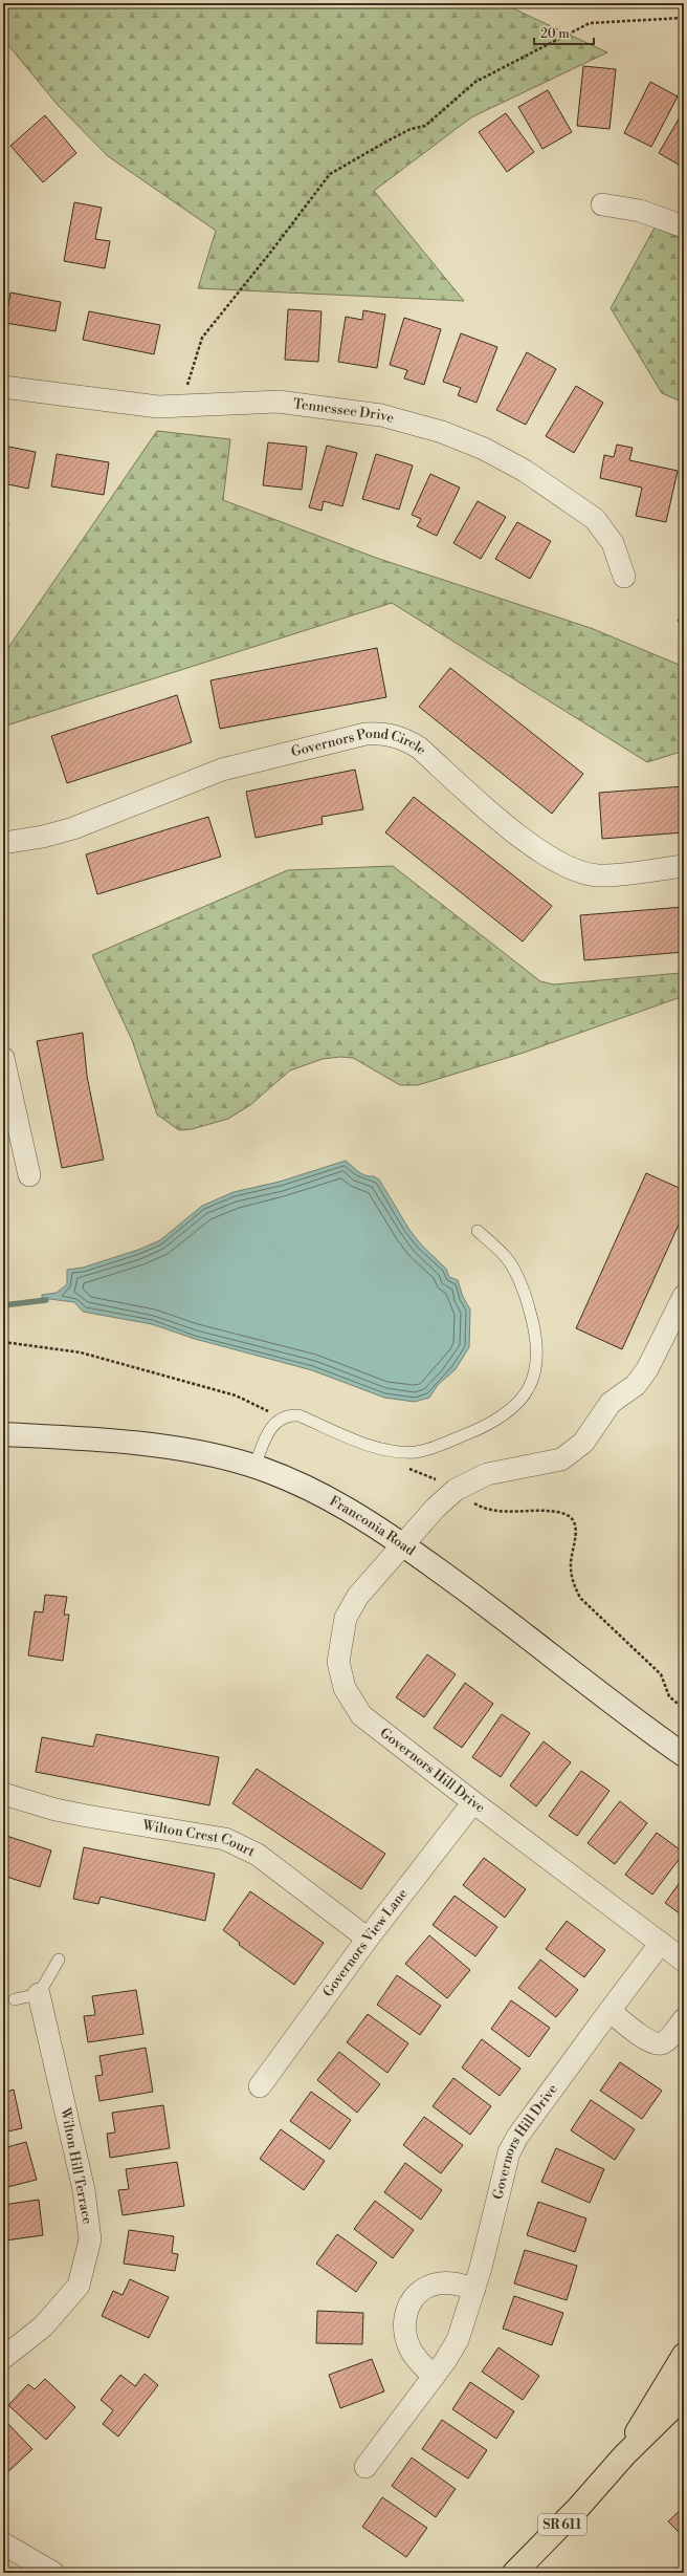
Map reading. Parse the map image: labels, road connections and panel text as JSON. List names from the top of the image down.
{
  "streets": {
    "main road": ["Franconia Road", "SR 611"],
    "street": [
      "Tennessee Drive",
      "Governors Pond Circle",
      "Governors Hill Drive",
      "Wilton Crest Court",
      "Governors View Lane",
      "Wilton Hill Terrace"
    ]
  },
  "crossings": [
    ["Franconia Road", "Governors Hill Drive"],
    ["Governors Hill Drive", "Governors View Lane"],
    ["Wilton Crest Court", "Governors View Lane"]
  ],
  "scale_bar": "20 m"
}
